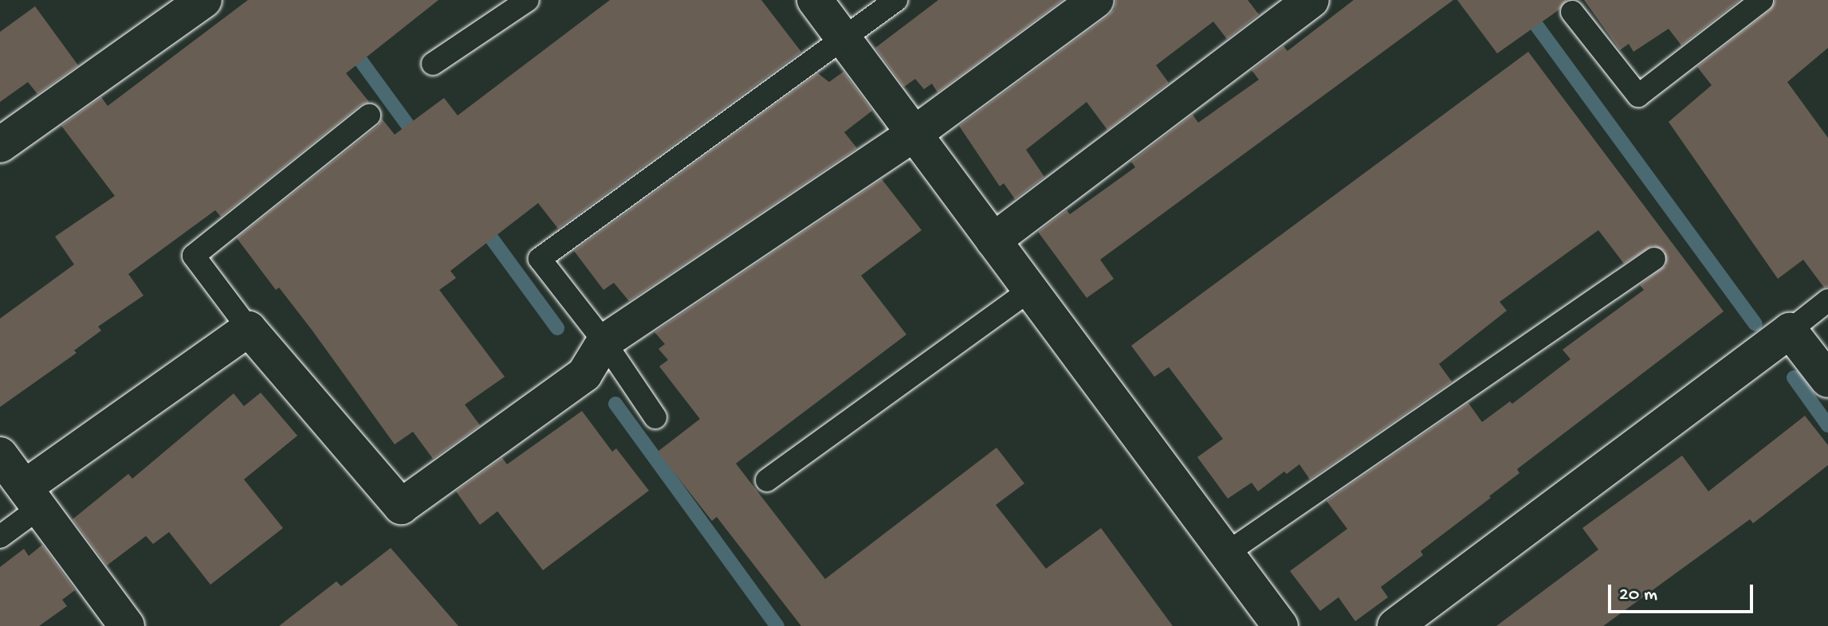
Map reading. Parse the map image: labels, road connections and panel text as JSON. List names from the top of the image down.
{
  "scale_bar": "20 m"
}
